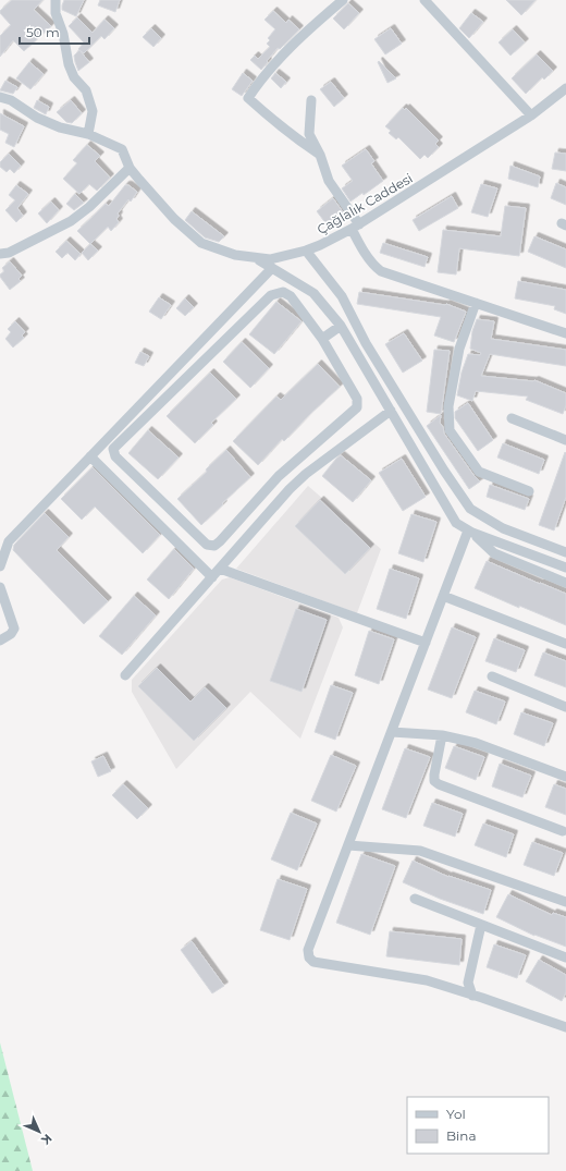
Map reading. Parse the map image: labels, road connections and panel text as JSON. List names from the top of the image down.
{
  "streets": {
    "street": ["Çağlalık Caddesi"]
  },
  "legend": ["Yol", "Bina"],
  "scale_bar": "50 m",
  "north": "bottom right"
}
